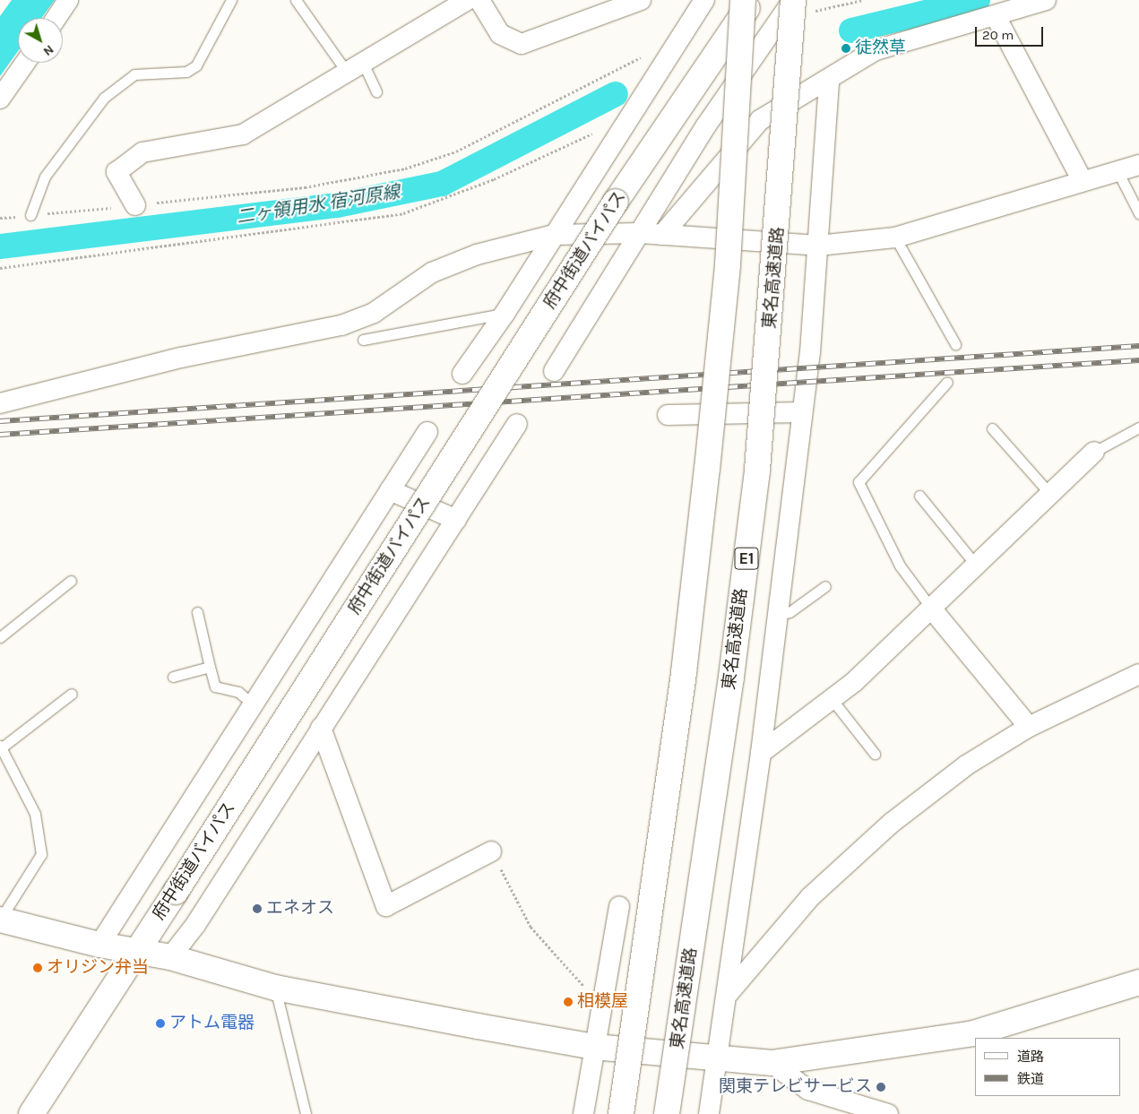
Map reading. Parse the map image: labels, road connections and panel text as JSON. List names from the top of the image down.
{
  "streets": {
    "main road": ["府中街道バイパス", "東名高速道路", "E1"]
  },
  "water": ["二ヶ領用水 宿河原線"],
  "places": [
    "徒然草",
    "エネオス",
    "オリジン弁当",
    "相模屋",
    "アトム電器",
    "関東テレビサービス"
  ],
  "legend": ["道路", "鉄道"],
  "scale_bar": "20 m",
  "north": "bottom right"
}
